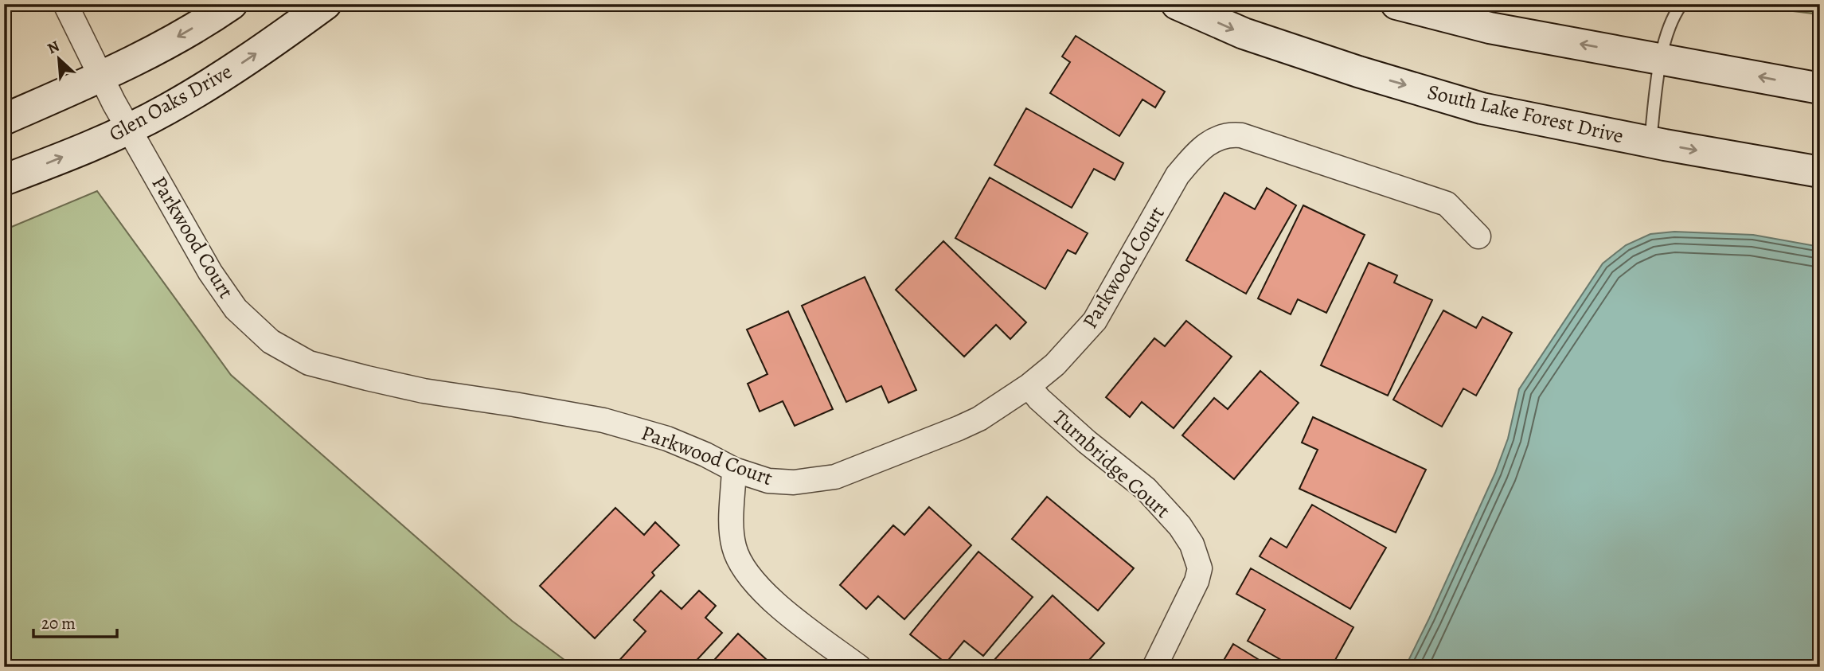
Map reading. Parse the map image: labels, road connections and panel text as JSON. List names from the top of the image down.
{
  "streets": {
    "main road": ["Glen Oaks Drive", "South Lake Forest Drive"],
    "street": ["Parkwood Court", "Turnbridge Court"]
  },
  "crossings": [
    ["Glen Oaks Drive", "Parkwood Court"],
    ["Parkwood Court", "Turnbridge Court"]
  ],
  "scale_bar": "20 m",
  "north": "top left"
}
